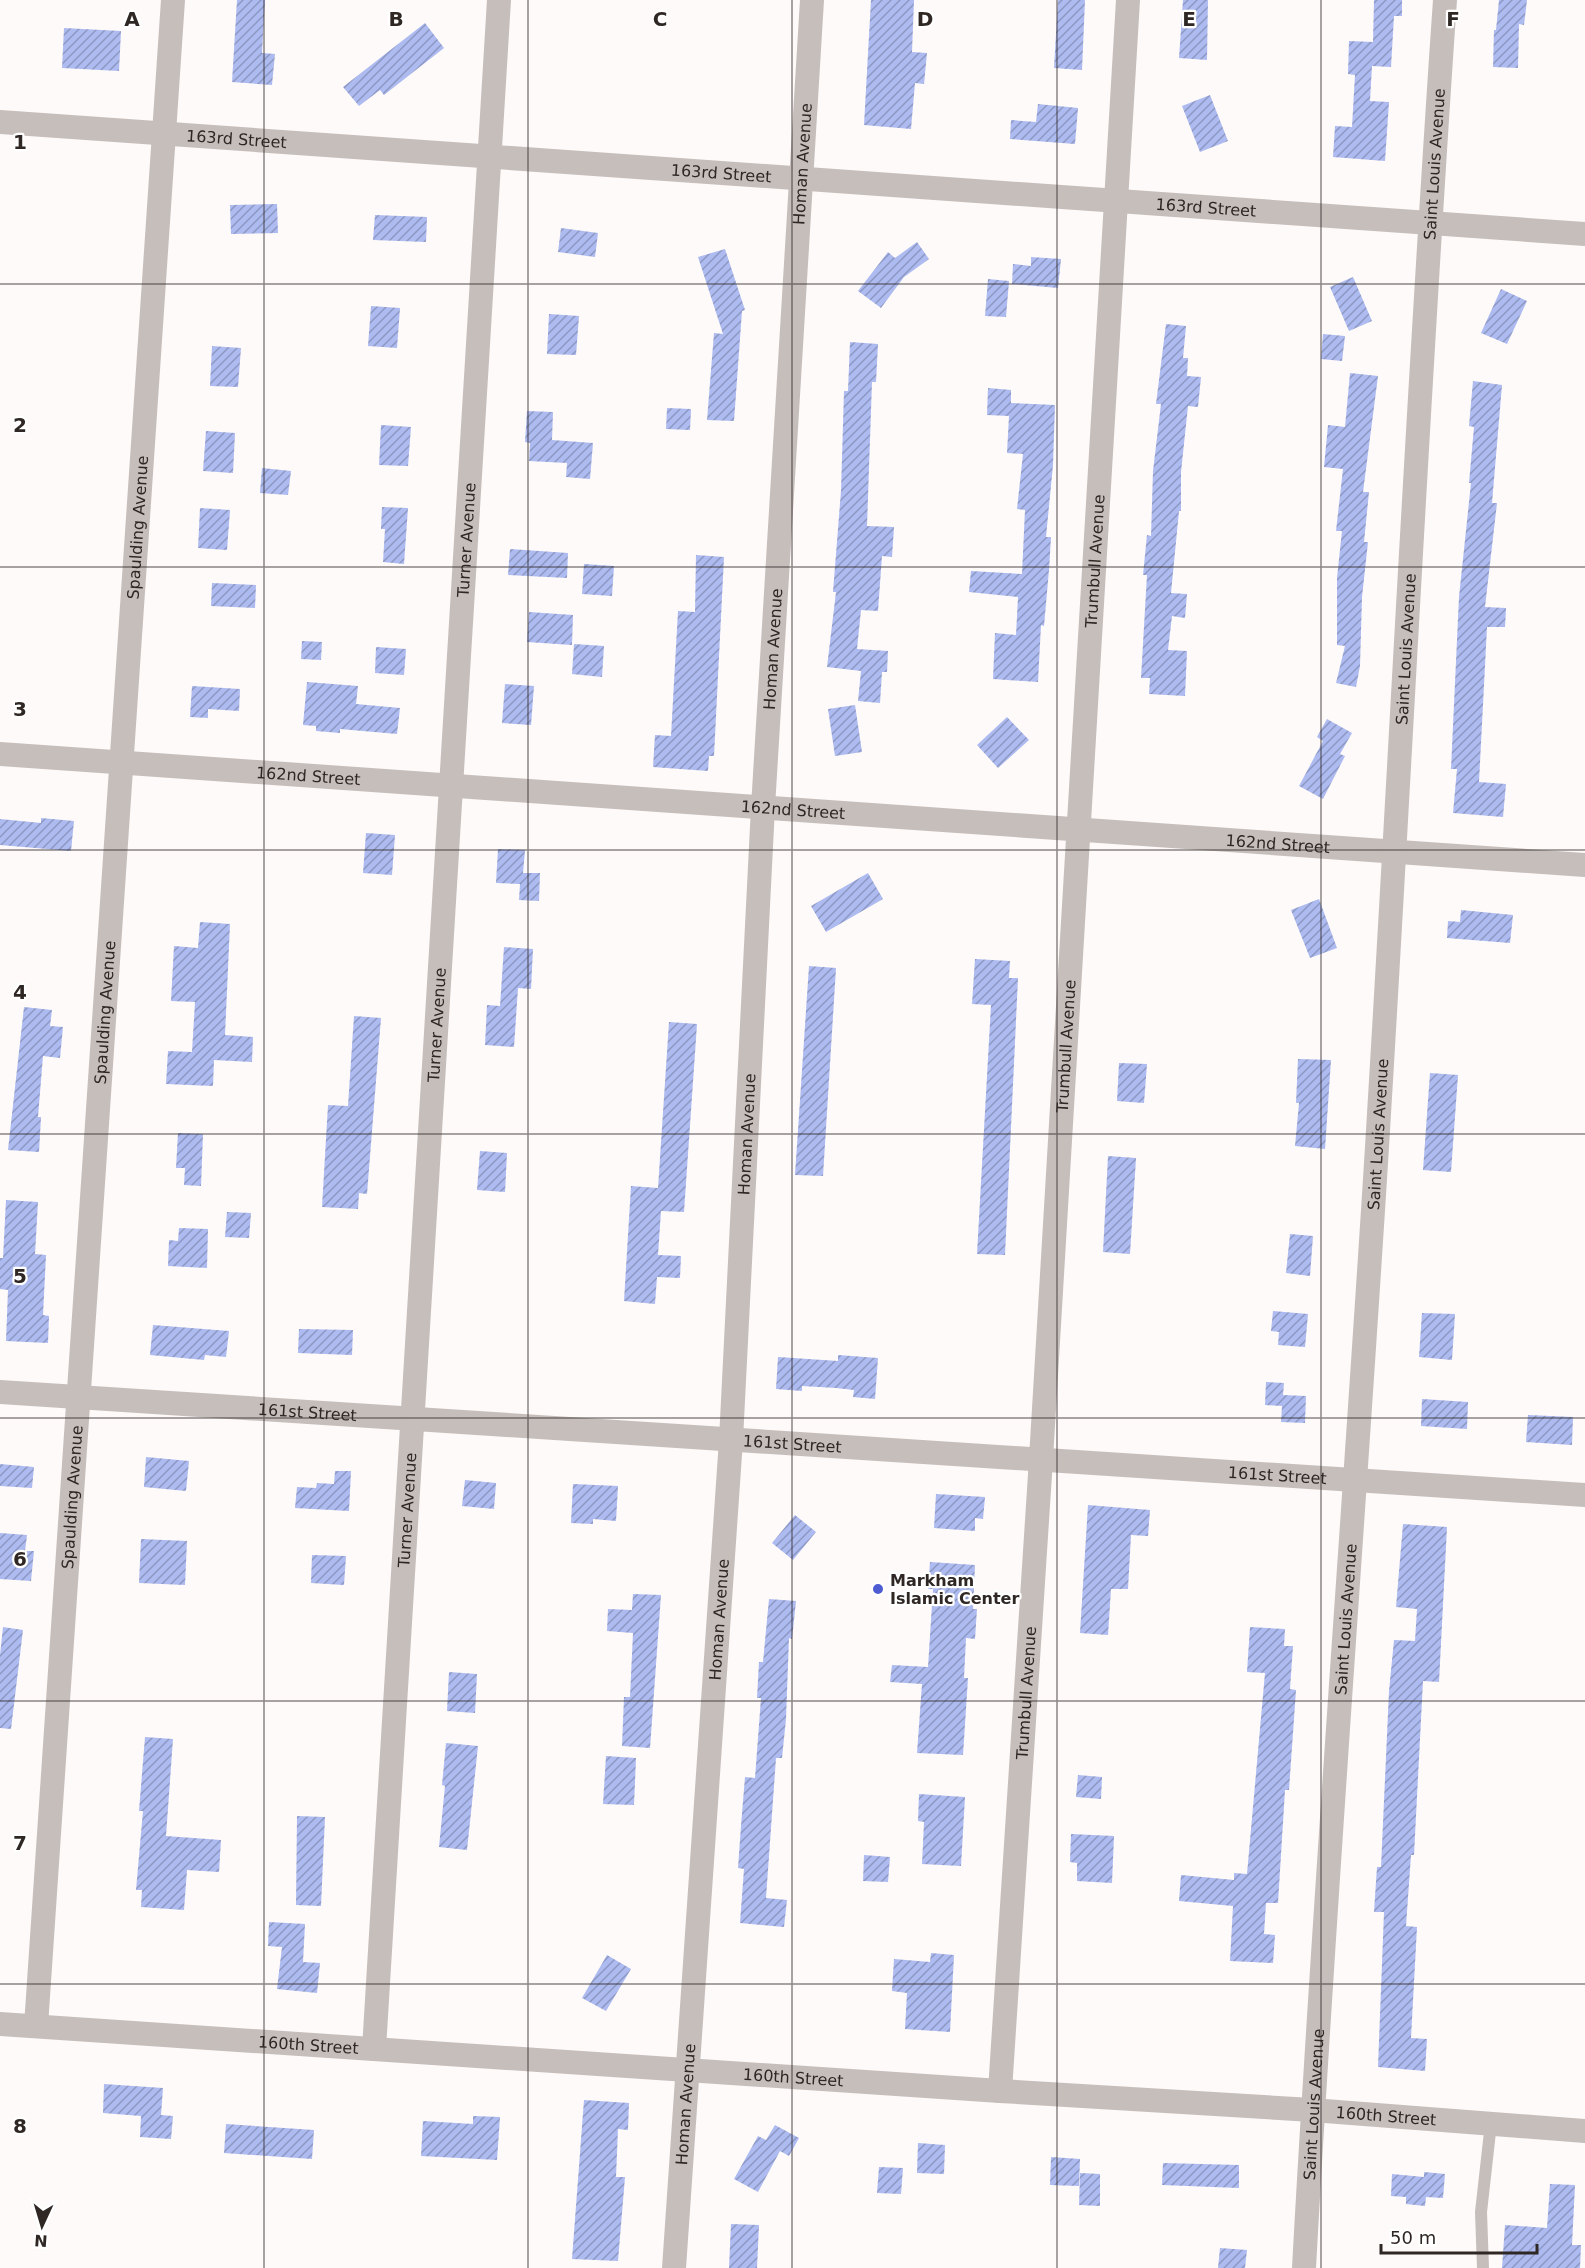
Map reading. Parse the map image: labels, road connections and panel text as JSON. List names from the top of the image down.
{
  "streets": {
    "street": [
      "163rd Street",
      "Homan Avenue",
      "Saint Louis Avenue",
      "Spaulding Avenue",
      "Turner Avenue",
      "Trumbull Avenue",
      "162nd Street",
      "161st Street",
      "160th Street"
    ]
  },
  "crossings": [
    ["163rd Street", "Homan Avenue"],
    ["163rd Street", "Saint Louis Avenue"],
    ["163rd Street", "Spaulding Avenue"],
    ["163rd Street", "Turner Avenue"],
    ["163rd Street", "Trumbull Avenue"],
    ["Homan Avenue", "162nd Street"],
    ["Homan Avenue", "161st Street"],
    ["Homan Avenue", "160th Street"],
    ["Saint Louis Avenue", "162nd Street"],
    ["Saint Louis Avenue", "161st Street"],
    ["Saint Louis Avenue", "160th Street"],
    ["Spaulding Avenue", "162nd Street"],
    ["Spaulding Avenue", "161st Street"],
    ["Spaulding Avenue", "160th Street"],
    ["Turner Avenue", "162nd Street"],
    ["Turner Avenue", "161st Street"],
    ["Turner Avenue", "160th Street"],
    ["Trumbull Avenue", "162nd Street"],
    ["Trumbull Avenue", "161st Street"],
    ["Trumbull Avenue", "160th Street"]
  ],
  "places": ["Markham Islamic Center"],
  "scale_bar": "50 m",
  "north": "bottom",
  "grid": {
    "columns": [
      "A",
      "B",
      "C",
      "D",
      "E",
      "F"
    ],
    "rows": [
      "1",
      "2",
      "3",
      "4",
      "5",
      "6",
      "7",
      "8"
    ]
  }
}
